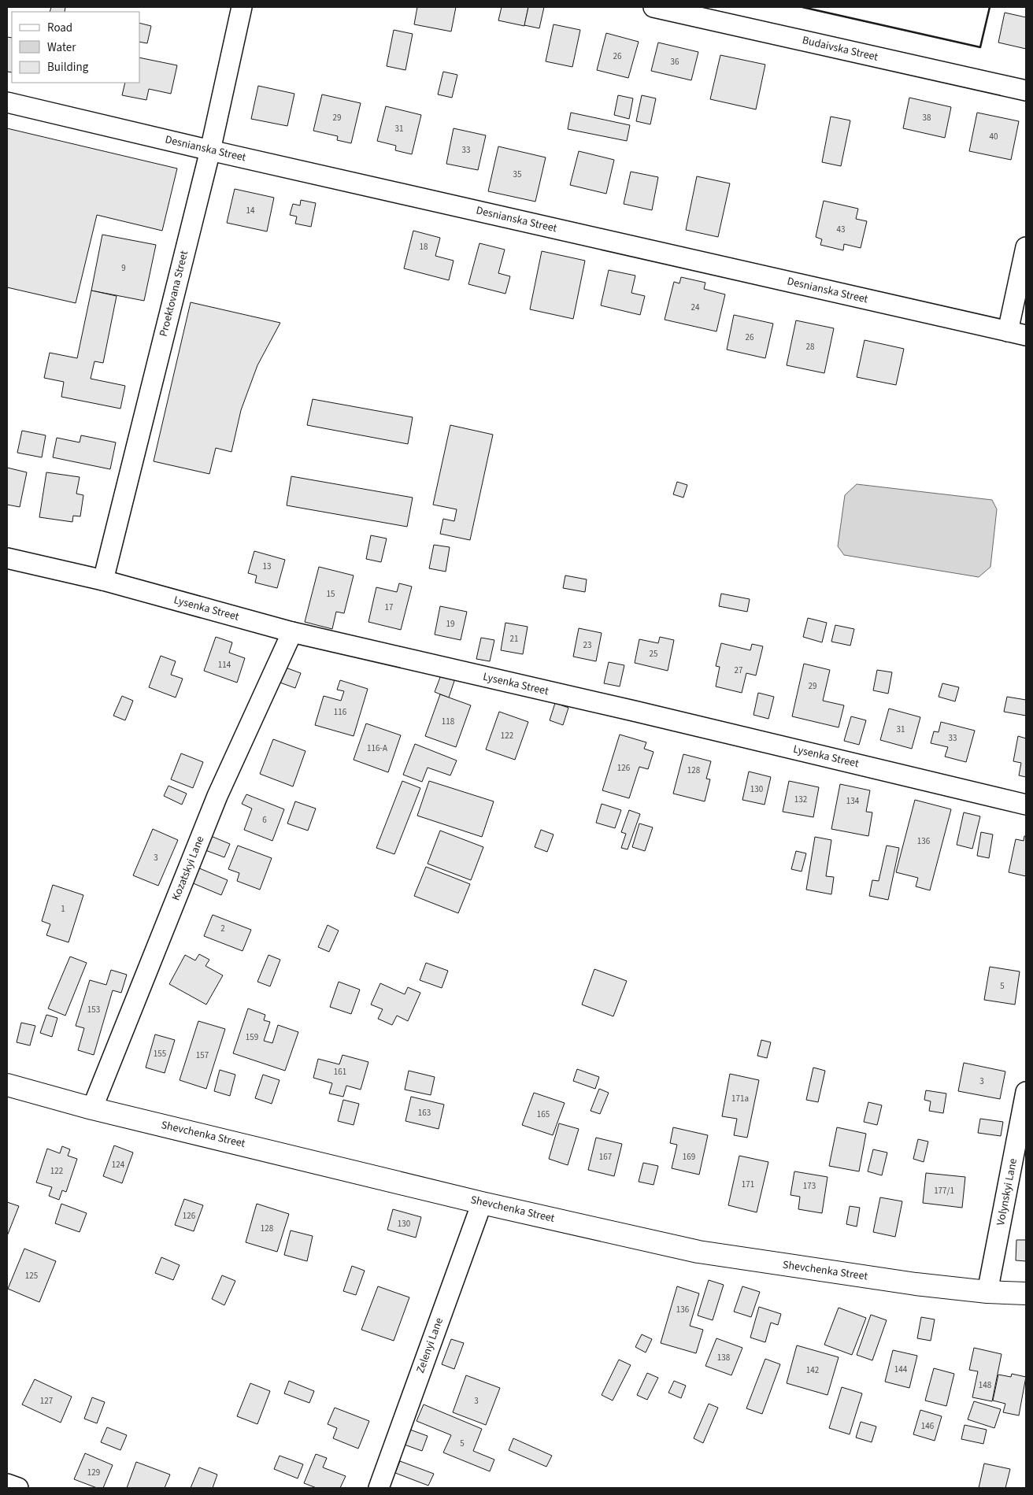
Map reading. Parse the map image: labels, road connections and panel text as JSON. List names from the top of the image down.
{
  "streets": {
    "street": [
      "Budaivska Street",
      "Desnianska Street",
      "Proektovana Street",
      "Lysenka Street",
      "Kozatskyi Lane",
      "Shevchenka Street",
      "Volynskyi Lane",
      "Zelenyi Lane"
    ]
  },
  "crossings": [
    ["Desnianska Street", "Proektovana Street"],
    ["Proektovana Street", "Lysenka Street"],
    ["Lysenka Street", "Kozatskyi Lane"],
    ["Kozatskyi Lane", "Shevchenka Street"],
    ["Shevchenka Street", "Volynskyi Lane"],
    ["Shevchenka Street", "Zelenyi Lane"]
  ],
  "house_numbers": [
    "26",
    "36",
    "29",
    "38",
    "31",
    "40",
    "33",
    "35",
    "14",
    "43",
    "18",
    "9",
    "24",
    "26",
    "28",
    "13",
    "15",
    "17",
    "19",
    "21",
    "23",
    "25",
    "114",
    "27",
    "29",
    "116",
    "118",
    "31",
    "122",
    "33",
    "116-А",
    "126",
    "128",
    "130",
    "132",
    "134",
    "6",
    "136",
    "3",
    "1",
    "2",
    "5",
    "153",
    "159",
    "155",
    "157",
    "161",
    "3",
    "171а",
    "163",
    "165",
    "167",
    "169",
    "124",
    "122",
    "171",
    "173",
    "177/1",
    "126",
    "130",
    "128",
    "125",
    "136",
    "138",
    "144",
    "142",
    "148",
    "127",
    "3",
    "146",
    "5",
    "129"
  ],
  "legend": ["Road", "Water", "Building"]
}
